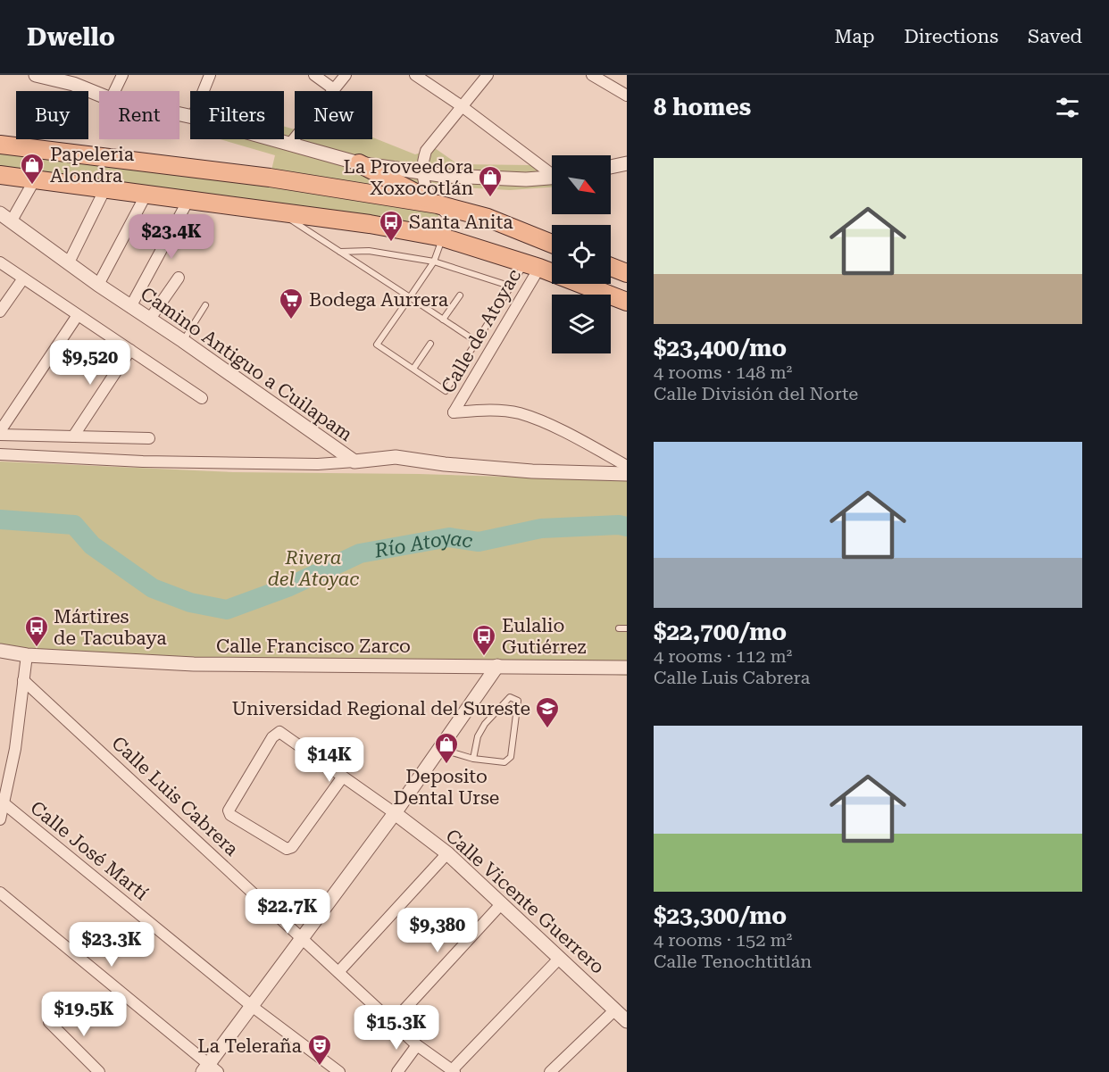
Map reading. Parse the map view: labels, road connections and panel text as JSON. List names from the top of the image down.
{
  "streets": {
    "street": [
      "Calle de Atoyac",
      "Camino Antiguo a Cuilapam",
      "Calle Francisco Zarco",
      "Calle Luis Cabrera",
      "Calle José Martí",
      "Calle Vicente Guerrero"
    ]
  },
  "water": ["Río Atoyac"],
  "parks": ["Rivera del Atoyac"],
  "places": {
    "shop": ["Papeleria Alondra", "La Proveedora Xoxocotlán", "Deposito Dental Urse"],
    "bus stop": ["Santa Anita", "Mártires de Tacubaya", "Eulalio Gutiérrez"],
    "supermarket": ["Bodega Aurrera"],
    "school or university": ["Universidad Regional del Sureste"],
    "theatre": ["La Teleraña"]
  },
  "north": "bottom right",
  "page": {
    "header": "Dwello",
    "nav": ["Map", "Directions", "Saved"],
    "heading": "8 homes",
    "chip": [
      "Buy",
      "Rent",
      "Filters",
      "New"
    ],
    "list": [
      {
        "name": "$23,400/mo",
        "note": "4 rooms · 148 m² · Calle División del Norte"
      },
      {
        "name": "$22,700/mo",
        "note": "4 rooms · 112 m² · Calle Luis Cabrera"
      },
      {
        "name": "$23,300/mo",
        "note": "4 rooms · 152 m² · Calle Tenochtitlán"
      }
    ],
    "price": [
      "$23.4K",
      "$9,520",
      "$14K",
      "$22.7K",
      "$9,380",
      "$23.3K",
      "$19.5K",
      "$15.3K"
    ]
  }
}
